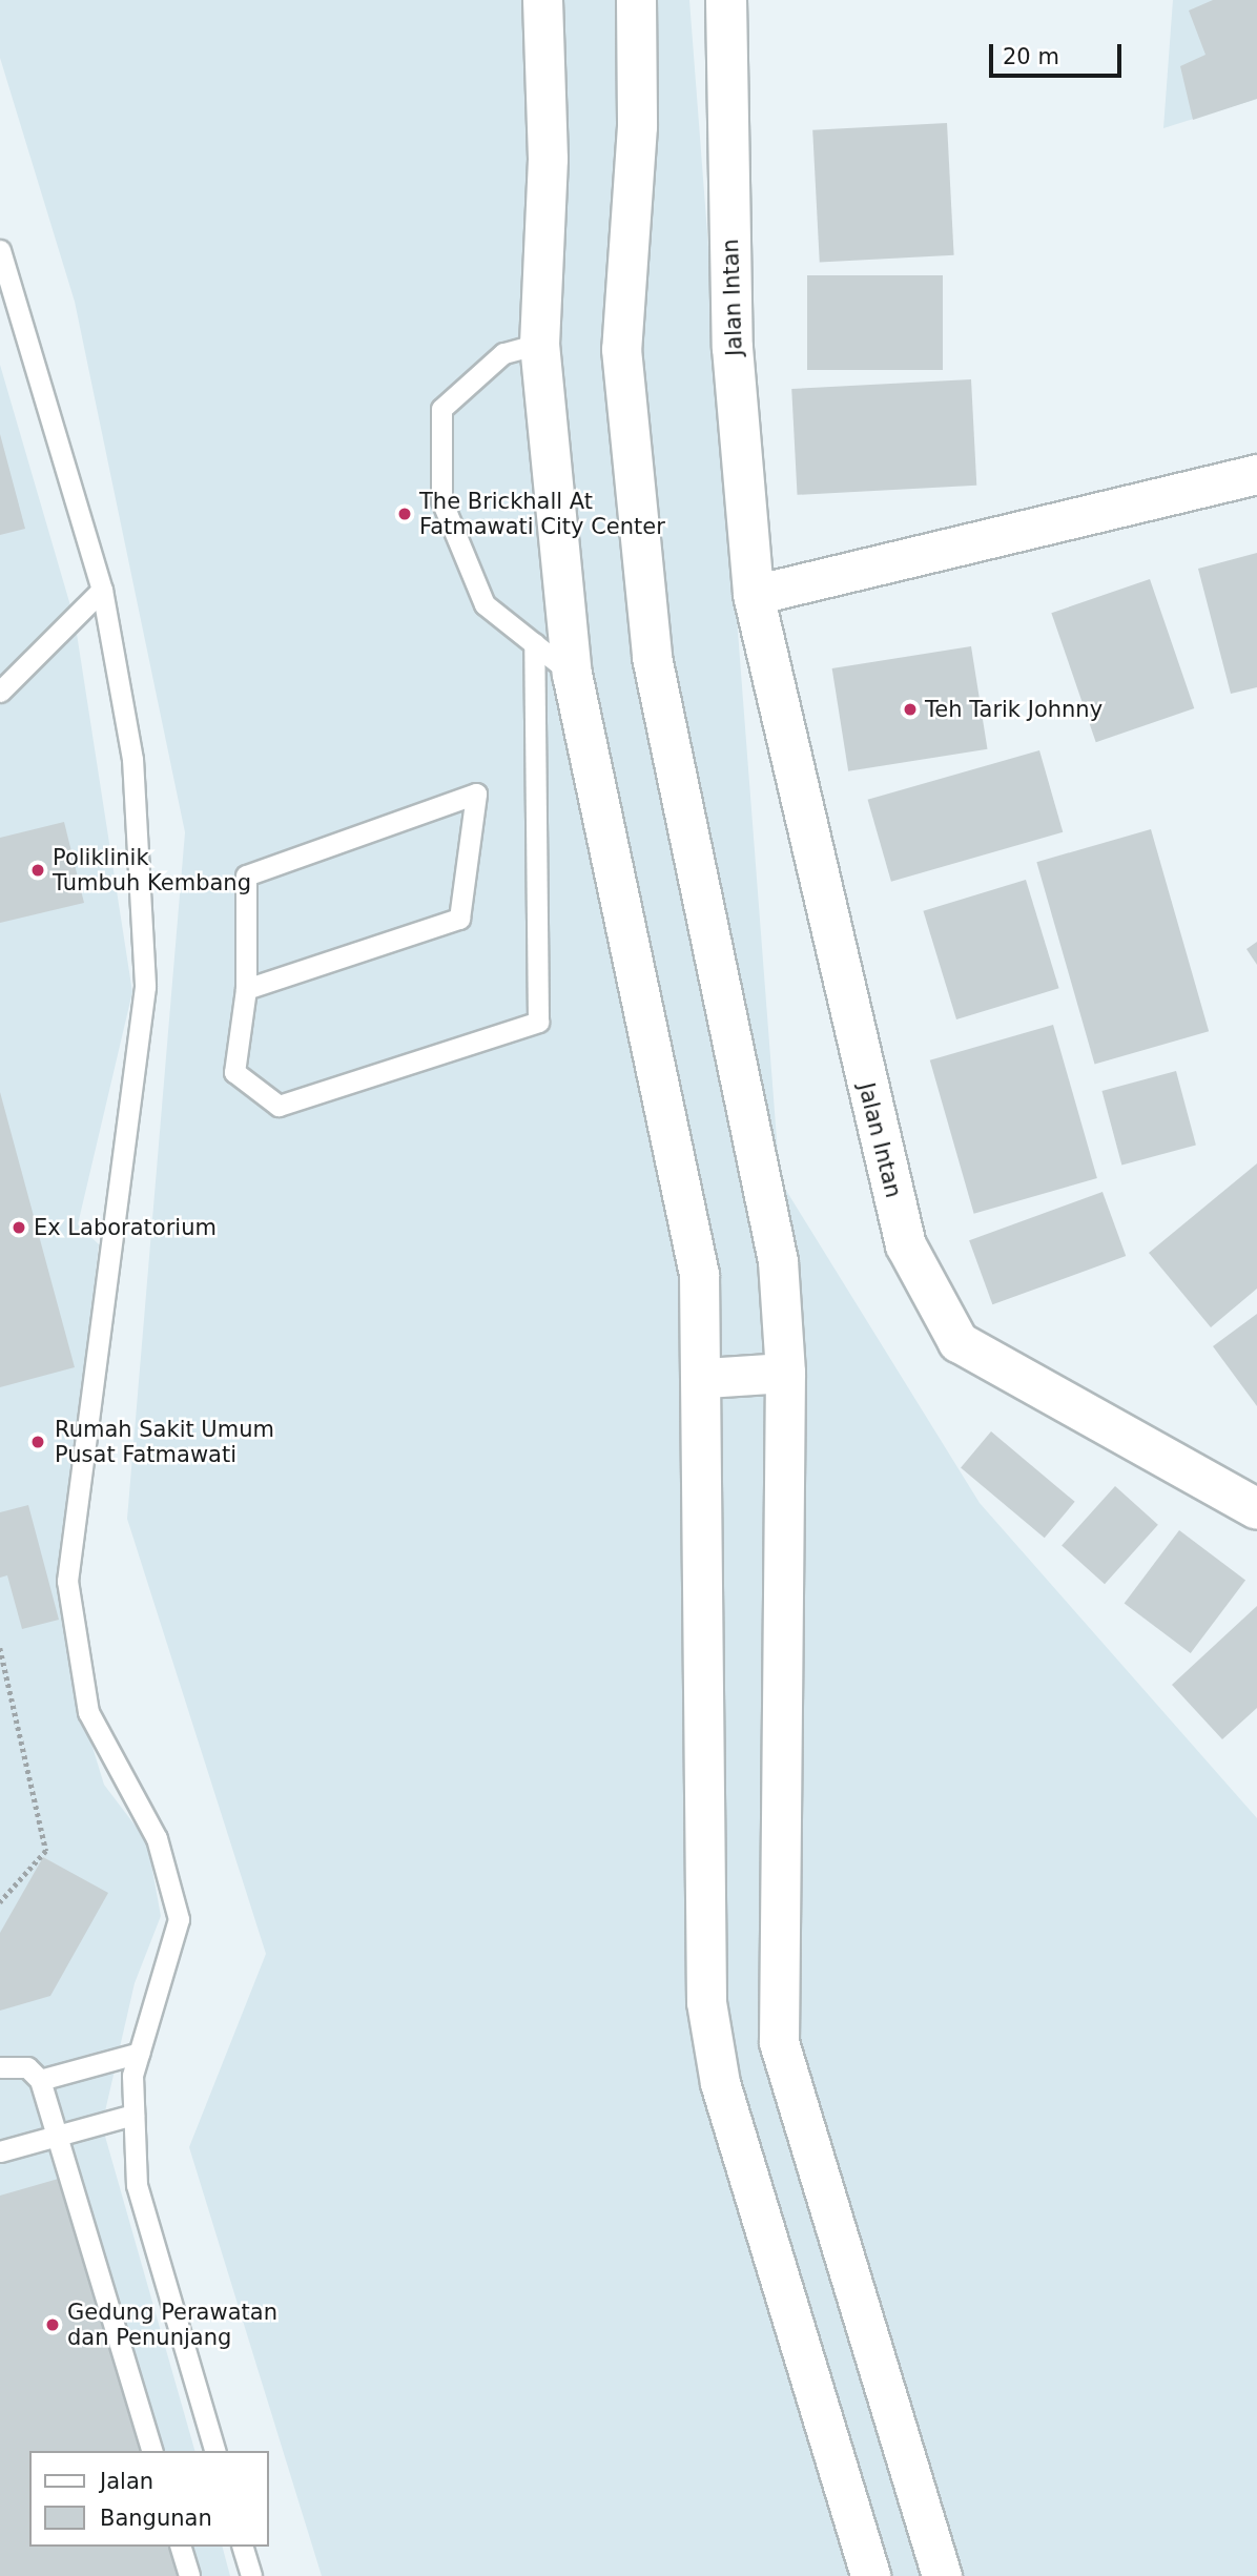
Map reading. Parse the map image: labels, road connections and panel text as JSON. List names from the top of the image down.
{
  "streets": {
    "street": ["Jalan Intan"]
  },
  "places": [
    "The Brickhall At Fatmawati City Center",
    "Teh Tarik Johnny",
    "Poliklinik Tumbuh Kembang",
    "Ex Laboratorium",
    "Rumah Sakit Umum Pusat Fatmawati",
    "Gedung Perawatan dan Penunjang"
  ],
  "legend": ["Jalan", "Bangunan"],
  "scale_bar": "20 m"
}
